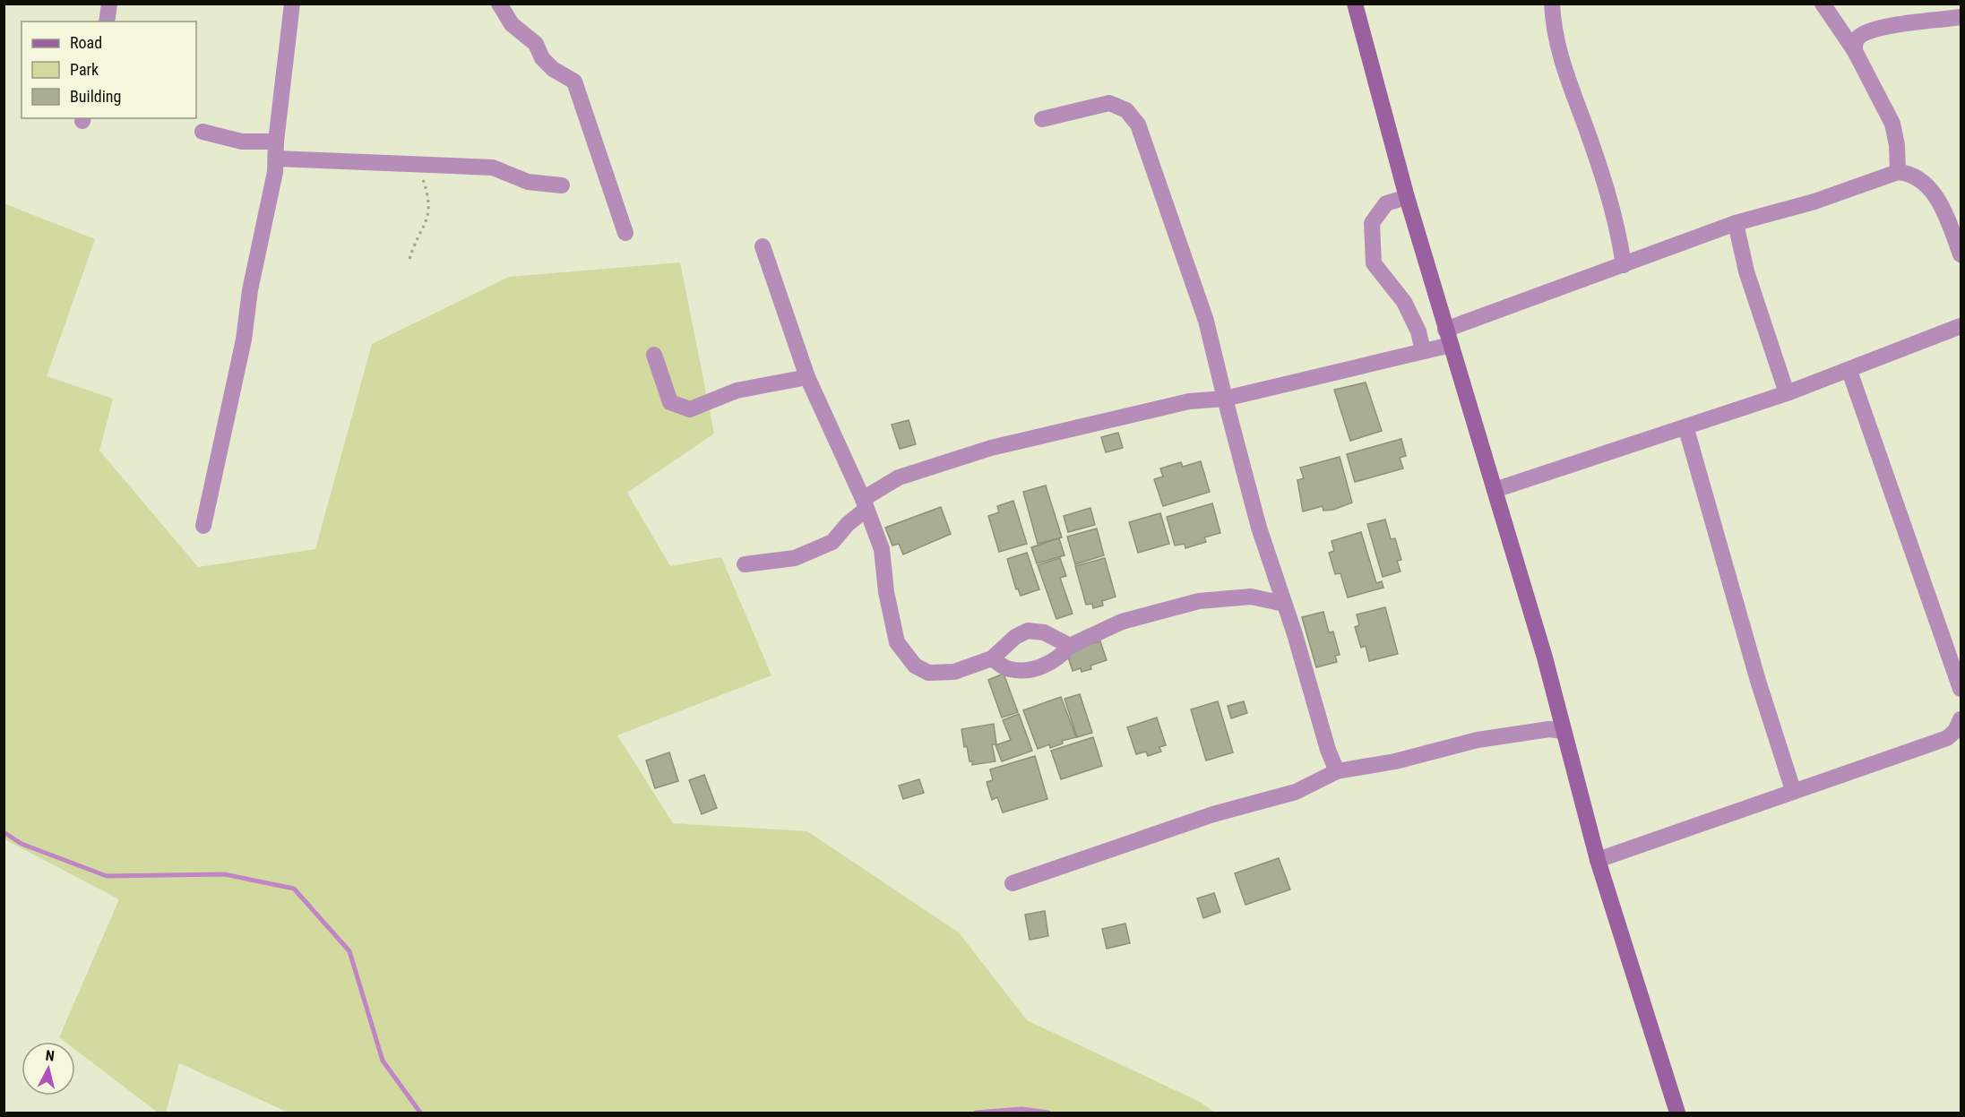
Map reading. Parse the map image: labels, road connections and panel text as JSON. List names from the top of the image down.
{
  "legend": ["Road", "Park", "Building"],
  "north": "top"
}
